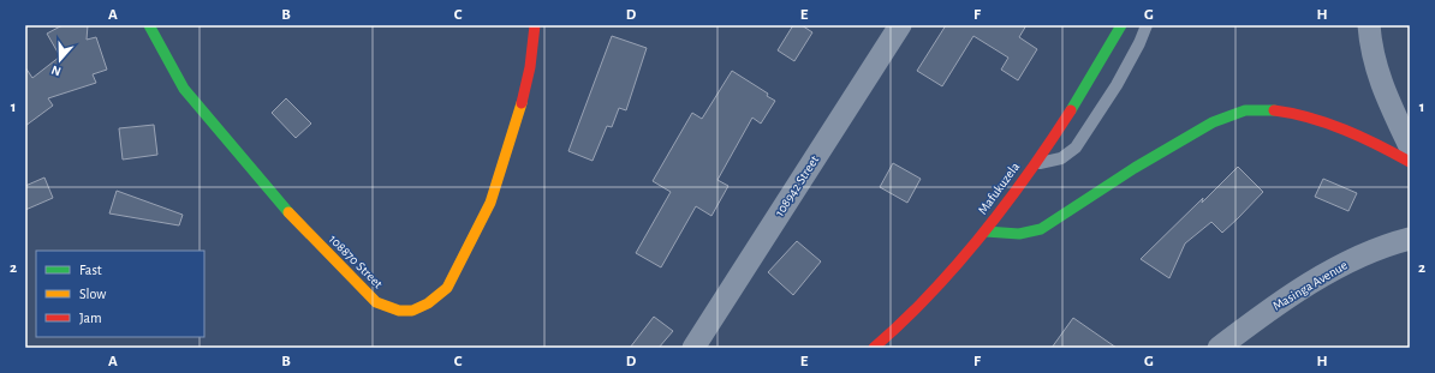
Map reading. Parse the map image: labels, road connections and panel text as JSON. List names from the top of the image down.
{
  "streets": {
    "street": [
      "108942 Street",
      "Mafukuzela",
      "108870 Street",
      "Masinga Avenue"
    ]
  },
  "legend": ["Fast", "Slow", "Jam"],
  "north": "bottom",
  "grid": {
    "columns": [
      "A",
      "B",
      "C",
      "D",
      "E",
      "F",
      "G",
      "H"
    ],
    "rows": ["1", "2"]
  }
}
